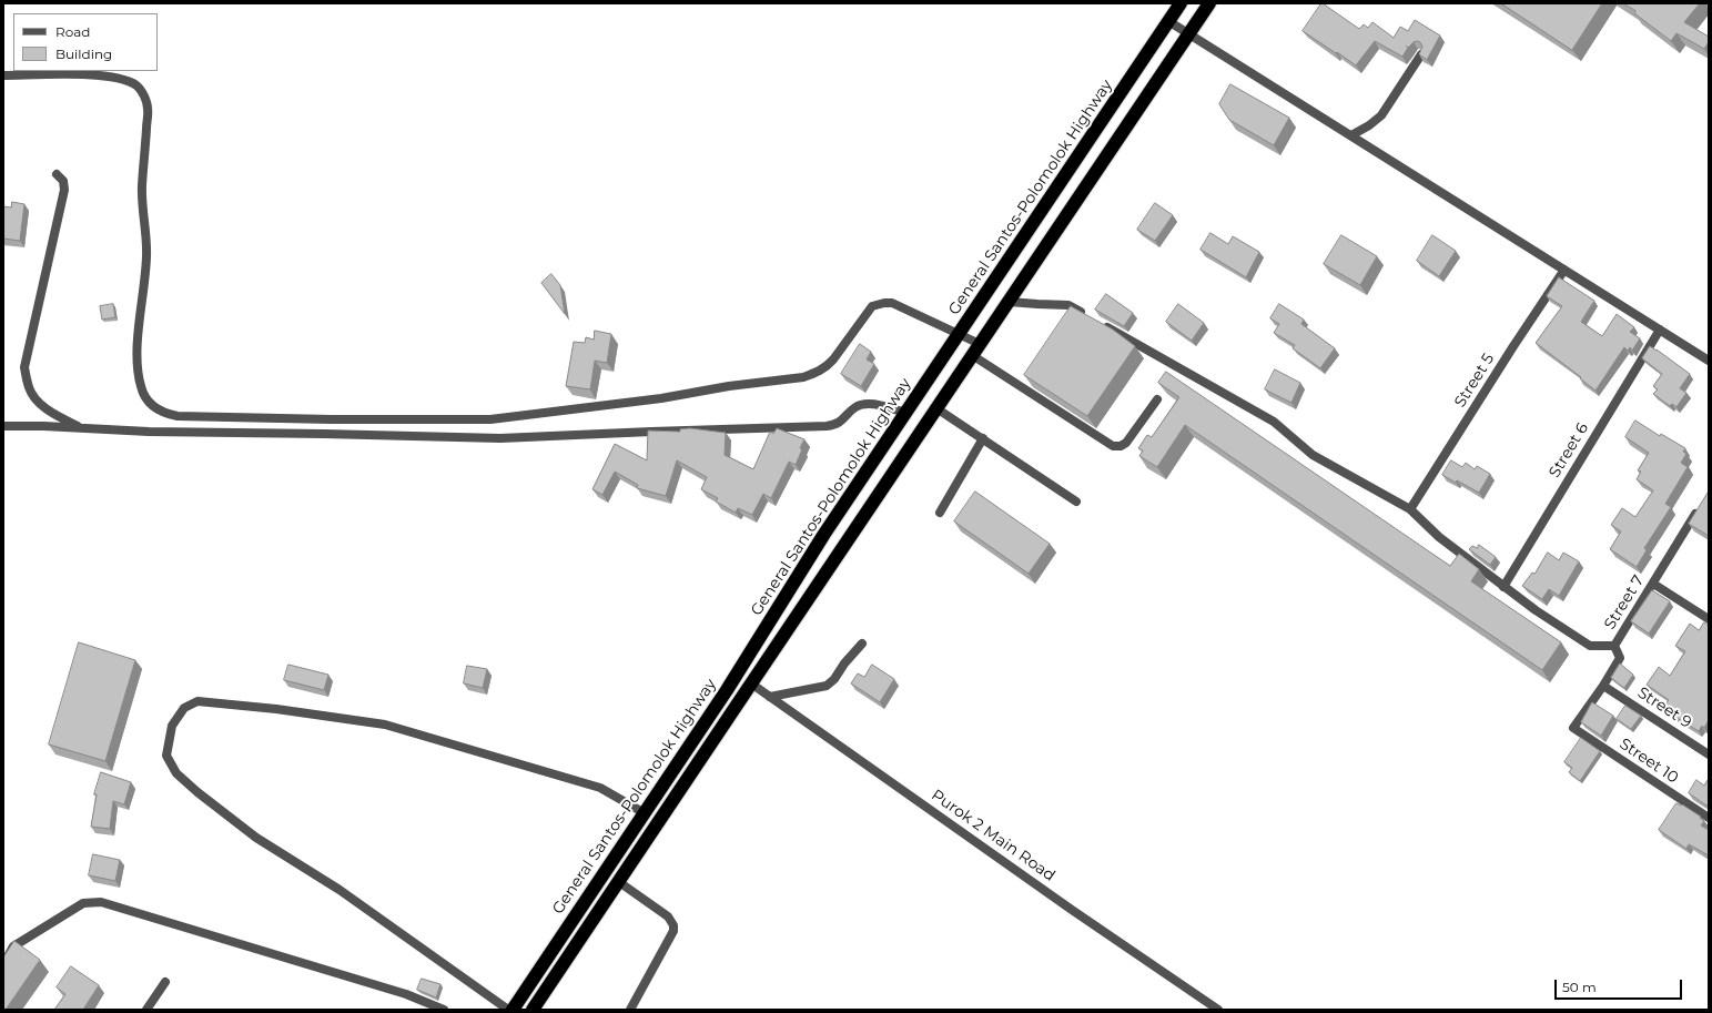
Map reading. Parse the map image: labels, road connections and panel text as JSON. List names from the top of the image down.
{
  "streets": {
    "highway": ["General Santos-Polomolok Highway"],
    "street": [
      "Street 5",
      "Street 6",
      "Street 7",
      "Street 9",
      "Street 10",
      "Purok 2 Main Road"
    ]
  },
  "crossings": [
    ["Street 7", "Street 9"],
    ["Street 7", "Street 10"]
  ],
  "legend": ["Road", "Building"],
  "scale_bar": "50 m"
}
